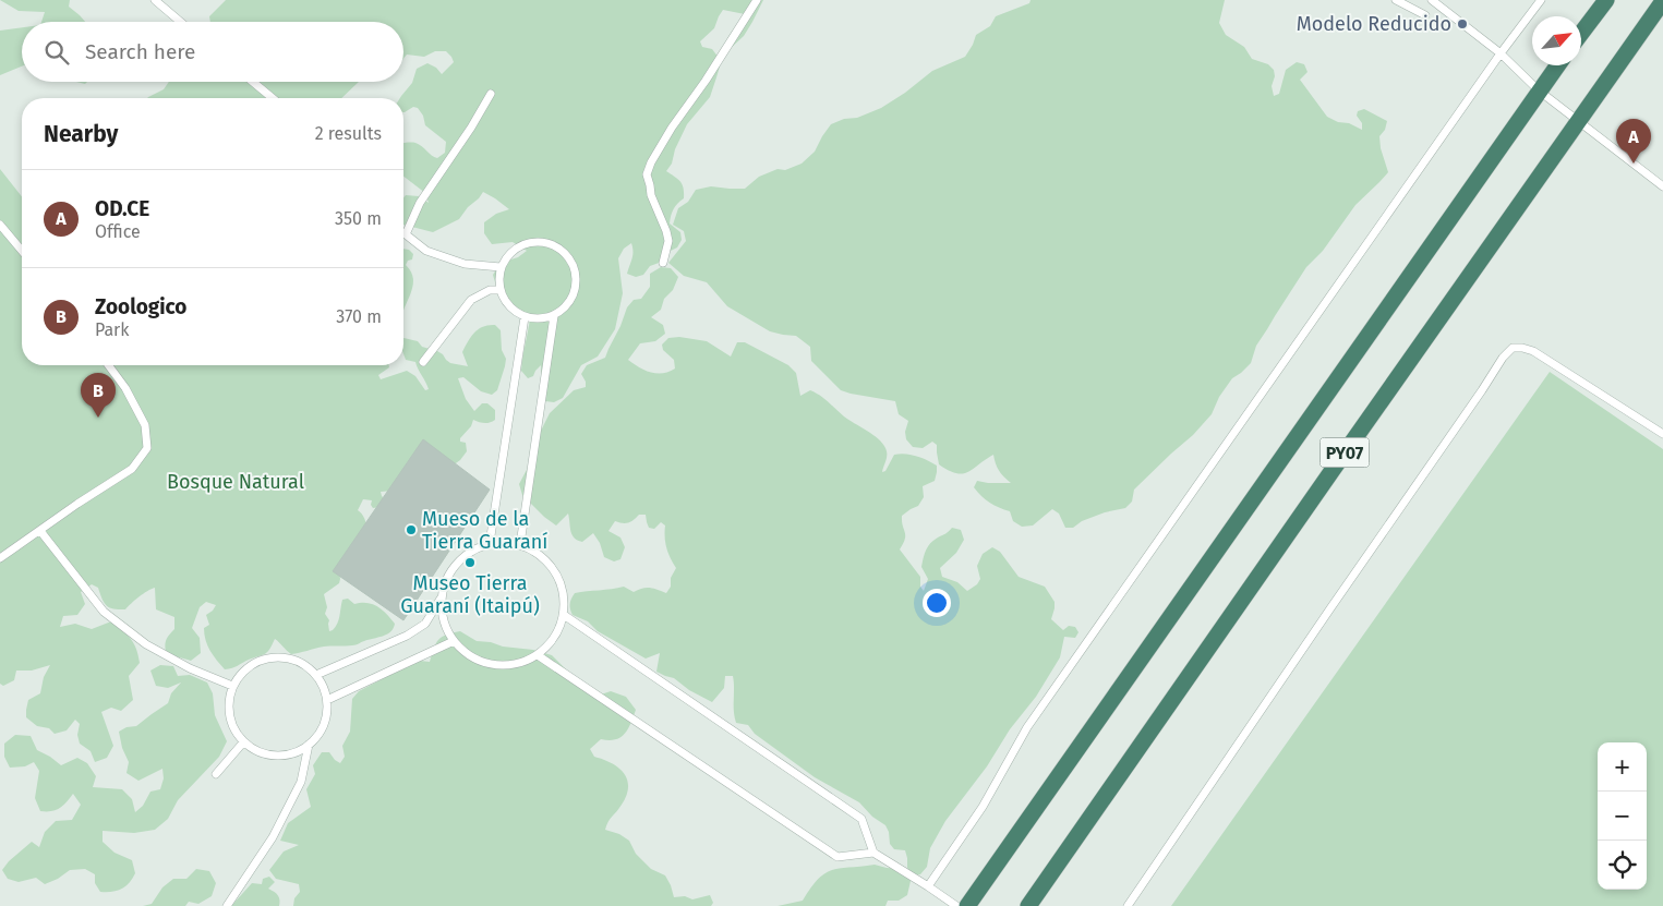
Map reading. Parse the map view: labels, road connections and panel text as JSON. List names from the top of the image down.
{
  "streets": {
    "highway": ["PY07"]
  },
  "parks": ["Bosque Natural"],
  "places": ["Modelo Reducido", "Mueso de la Tierra Guaraní", "Museo Tierra Guaraní (Itaipú)"],
  "north": "top right",
  "page": {
    "search": "Search here",
    "heading": ["Nearby", "2 results"],
    "pins": ["A", "B"],
    "list": [
      {
        "mark": "A",
        "name": "OD.CE",
        "note": "Office",
        "value": "350 m"
      },
      {
        "mark": "B",
        "name": "Zoologico",
        "note": "Park",
        "value": "370 m"
      }
    ],
    "map_buttons": ["+", "−"]
  }
}
